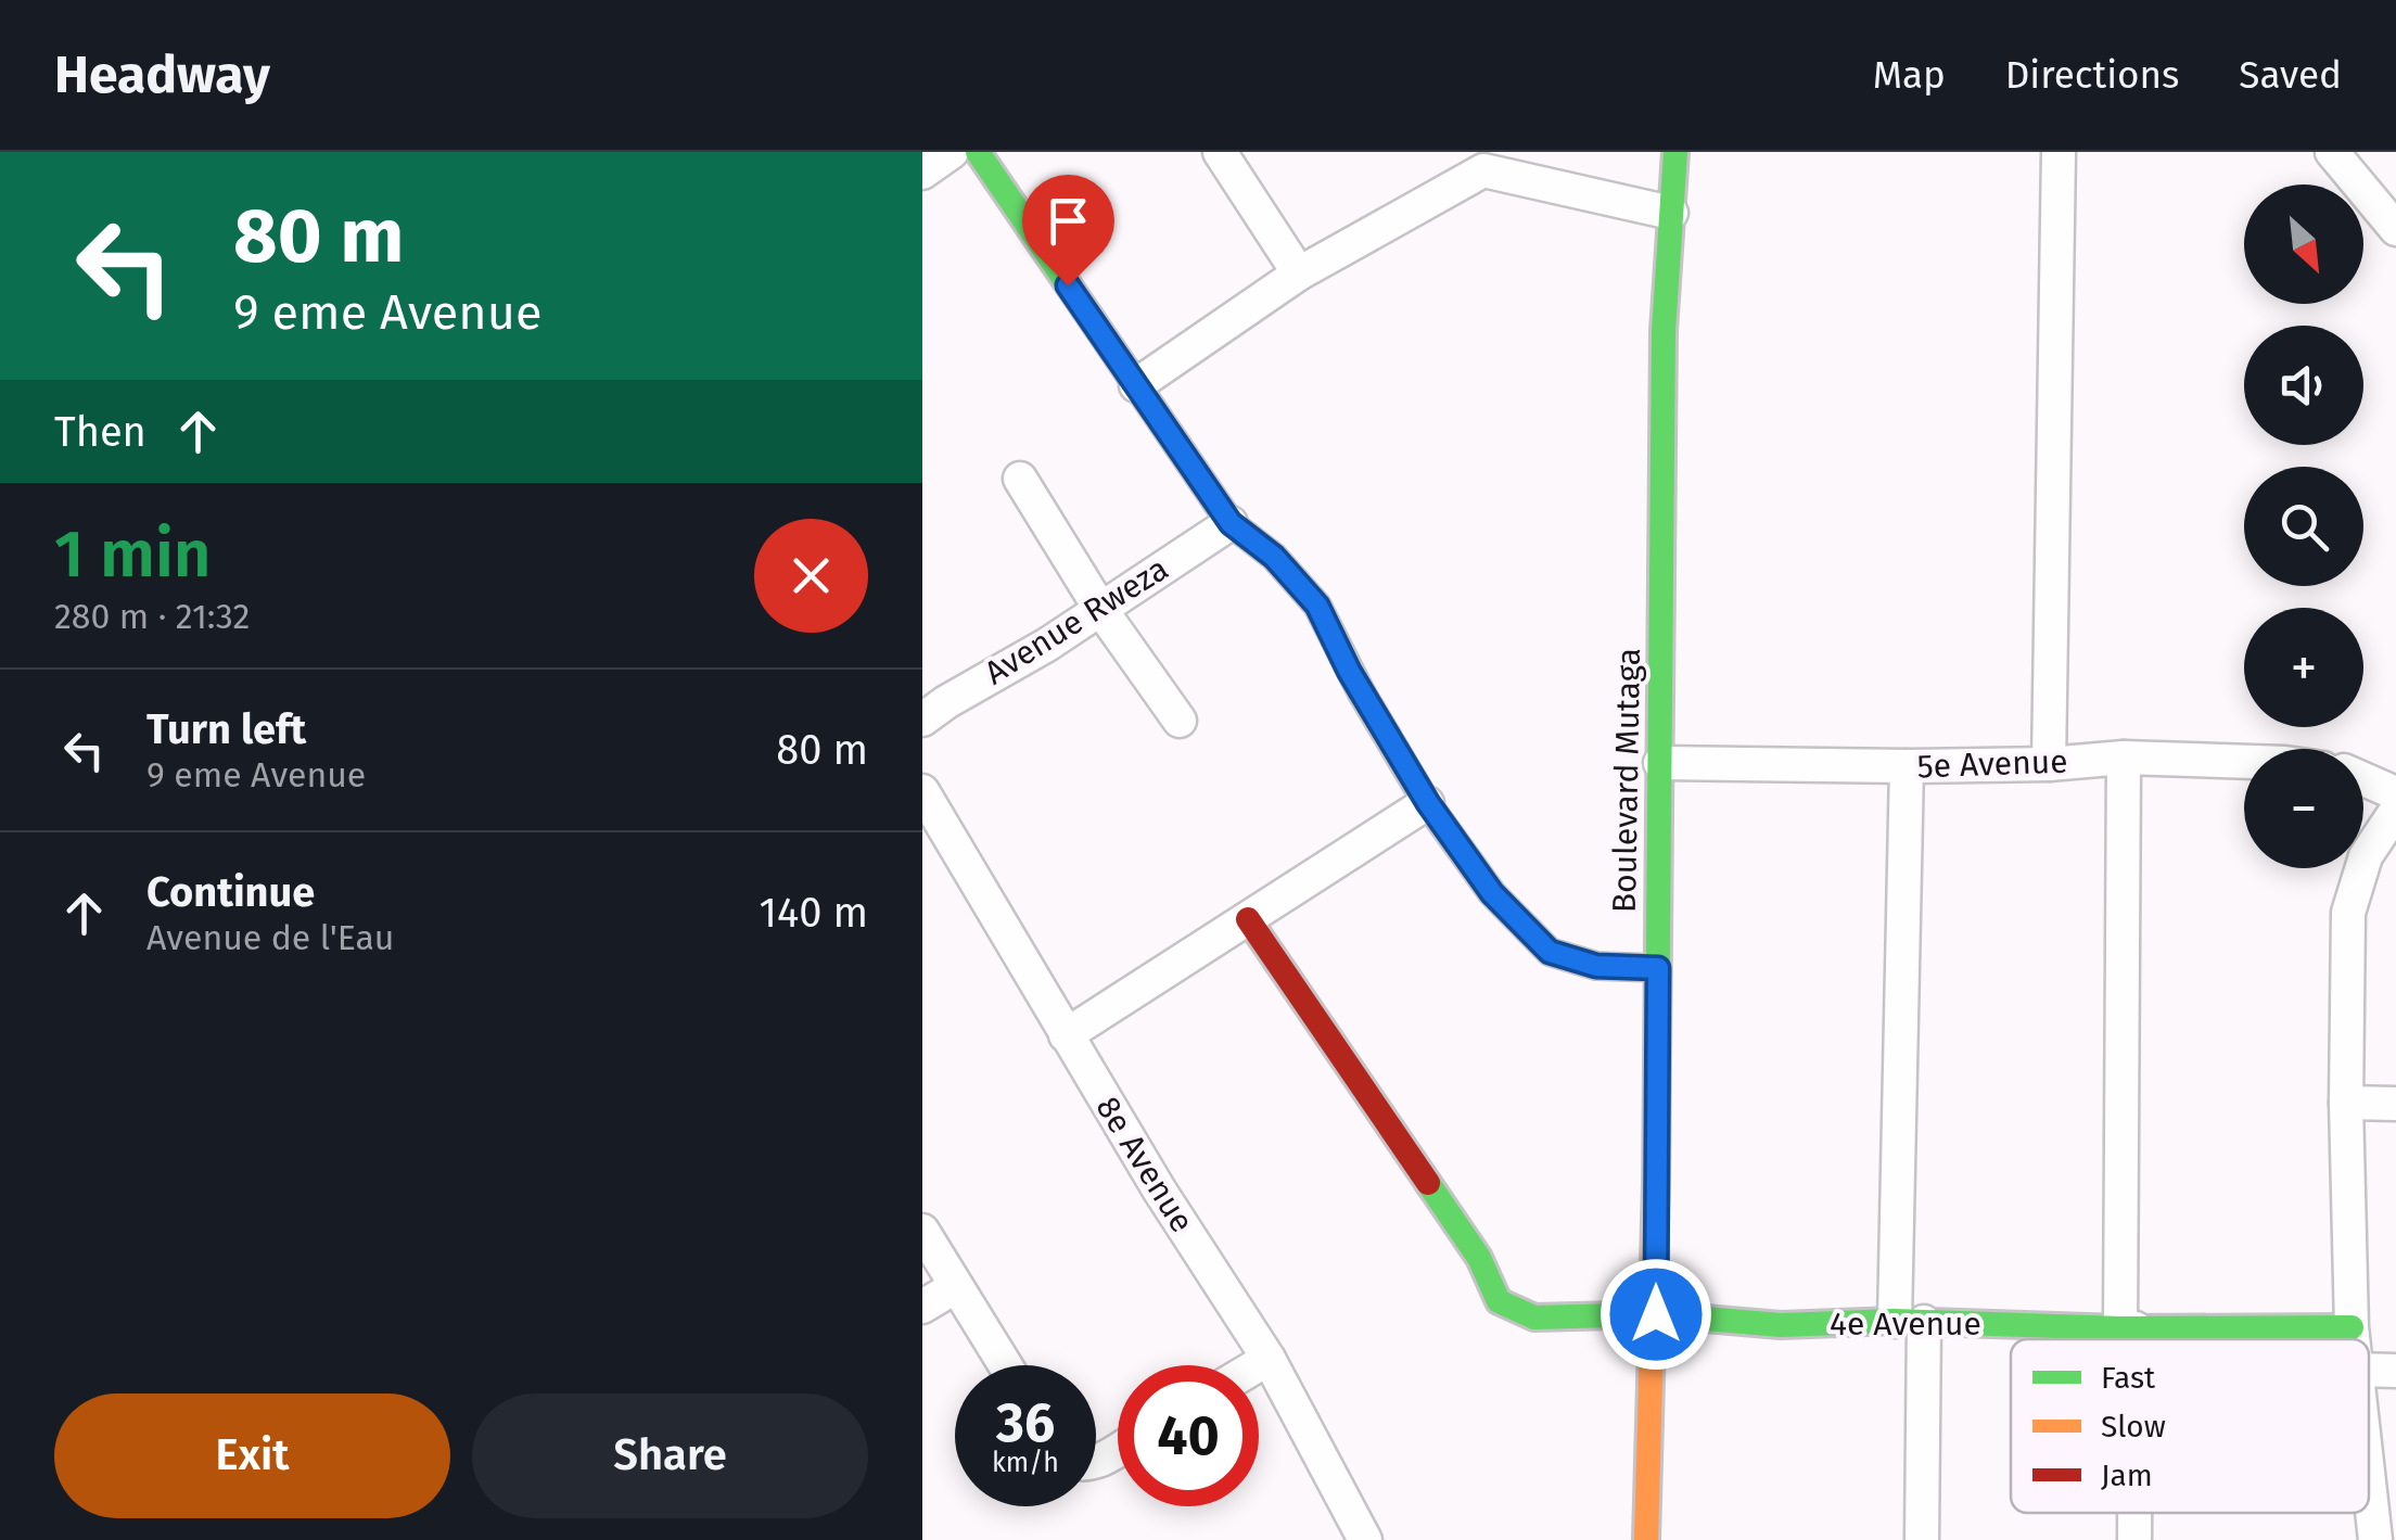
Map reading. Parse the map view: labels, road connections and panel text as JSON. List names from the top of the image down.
{
  "streets": {
    "street": [
      "Avenue Rweza",
      "5e Avenue",
      "Boulevard Mutaga",
      "8e Avenue",
      "4e Avenue"
    ]
  },
  "crossings": [
    ["5e Avenue", "Boulevard Mutaga"],
    ["Boulevard Mutaga", "4e Avenue"]
  ],
  "legend": ["Fast", "Slow", "Jam"],
  "north": "bottom right",
  "page": {
    "header": "Headway",
    "nav": ["Map", "Directions", "Saved"],
    "turn": ["80 m", "9 eme Avenue"],
    "map_buttons": ["+", "−"],
    "then": "Then",
    "heading": ["1 min", "280 m · 21:32"],
    "list": [
      {
        "name": "Turn left",
        "note": "9 eme Avenue",
        "value": "80 m"
      },
      {
        "name": "Continue",
        "note": "Avenue de l'Eau",
        "value": "140 m"
      }
    ],
    "speed": "36 km/h",
    "limit": "40",
    "buttons": ["Exit", "Share"]
  }
}
